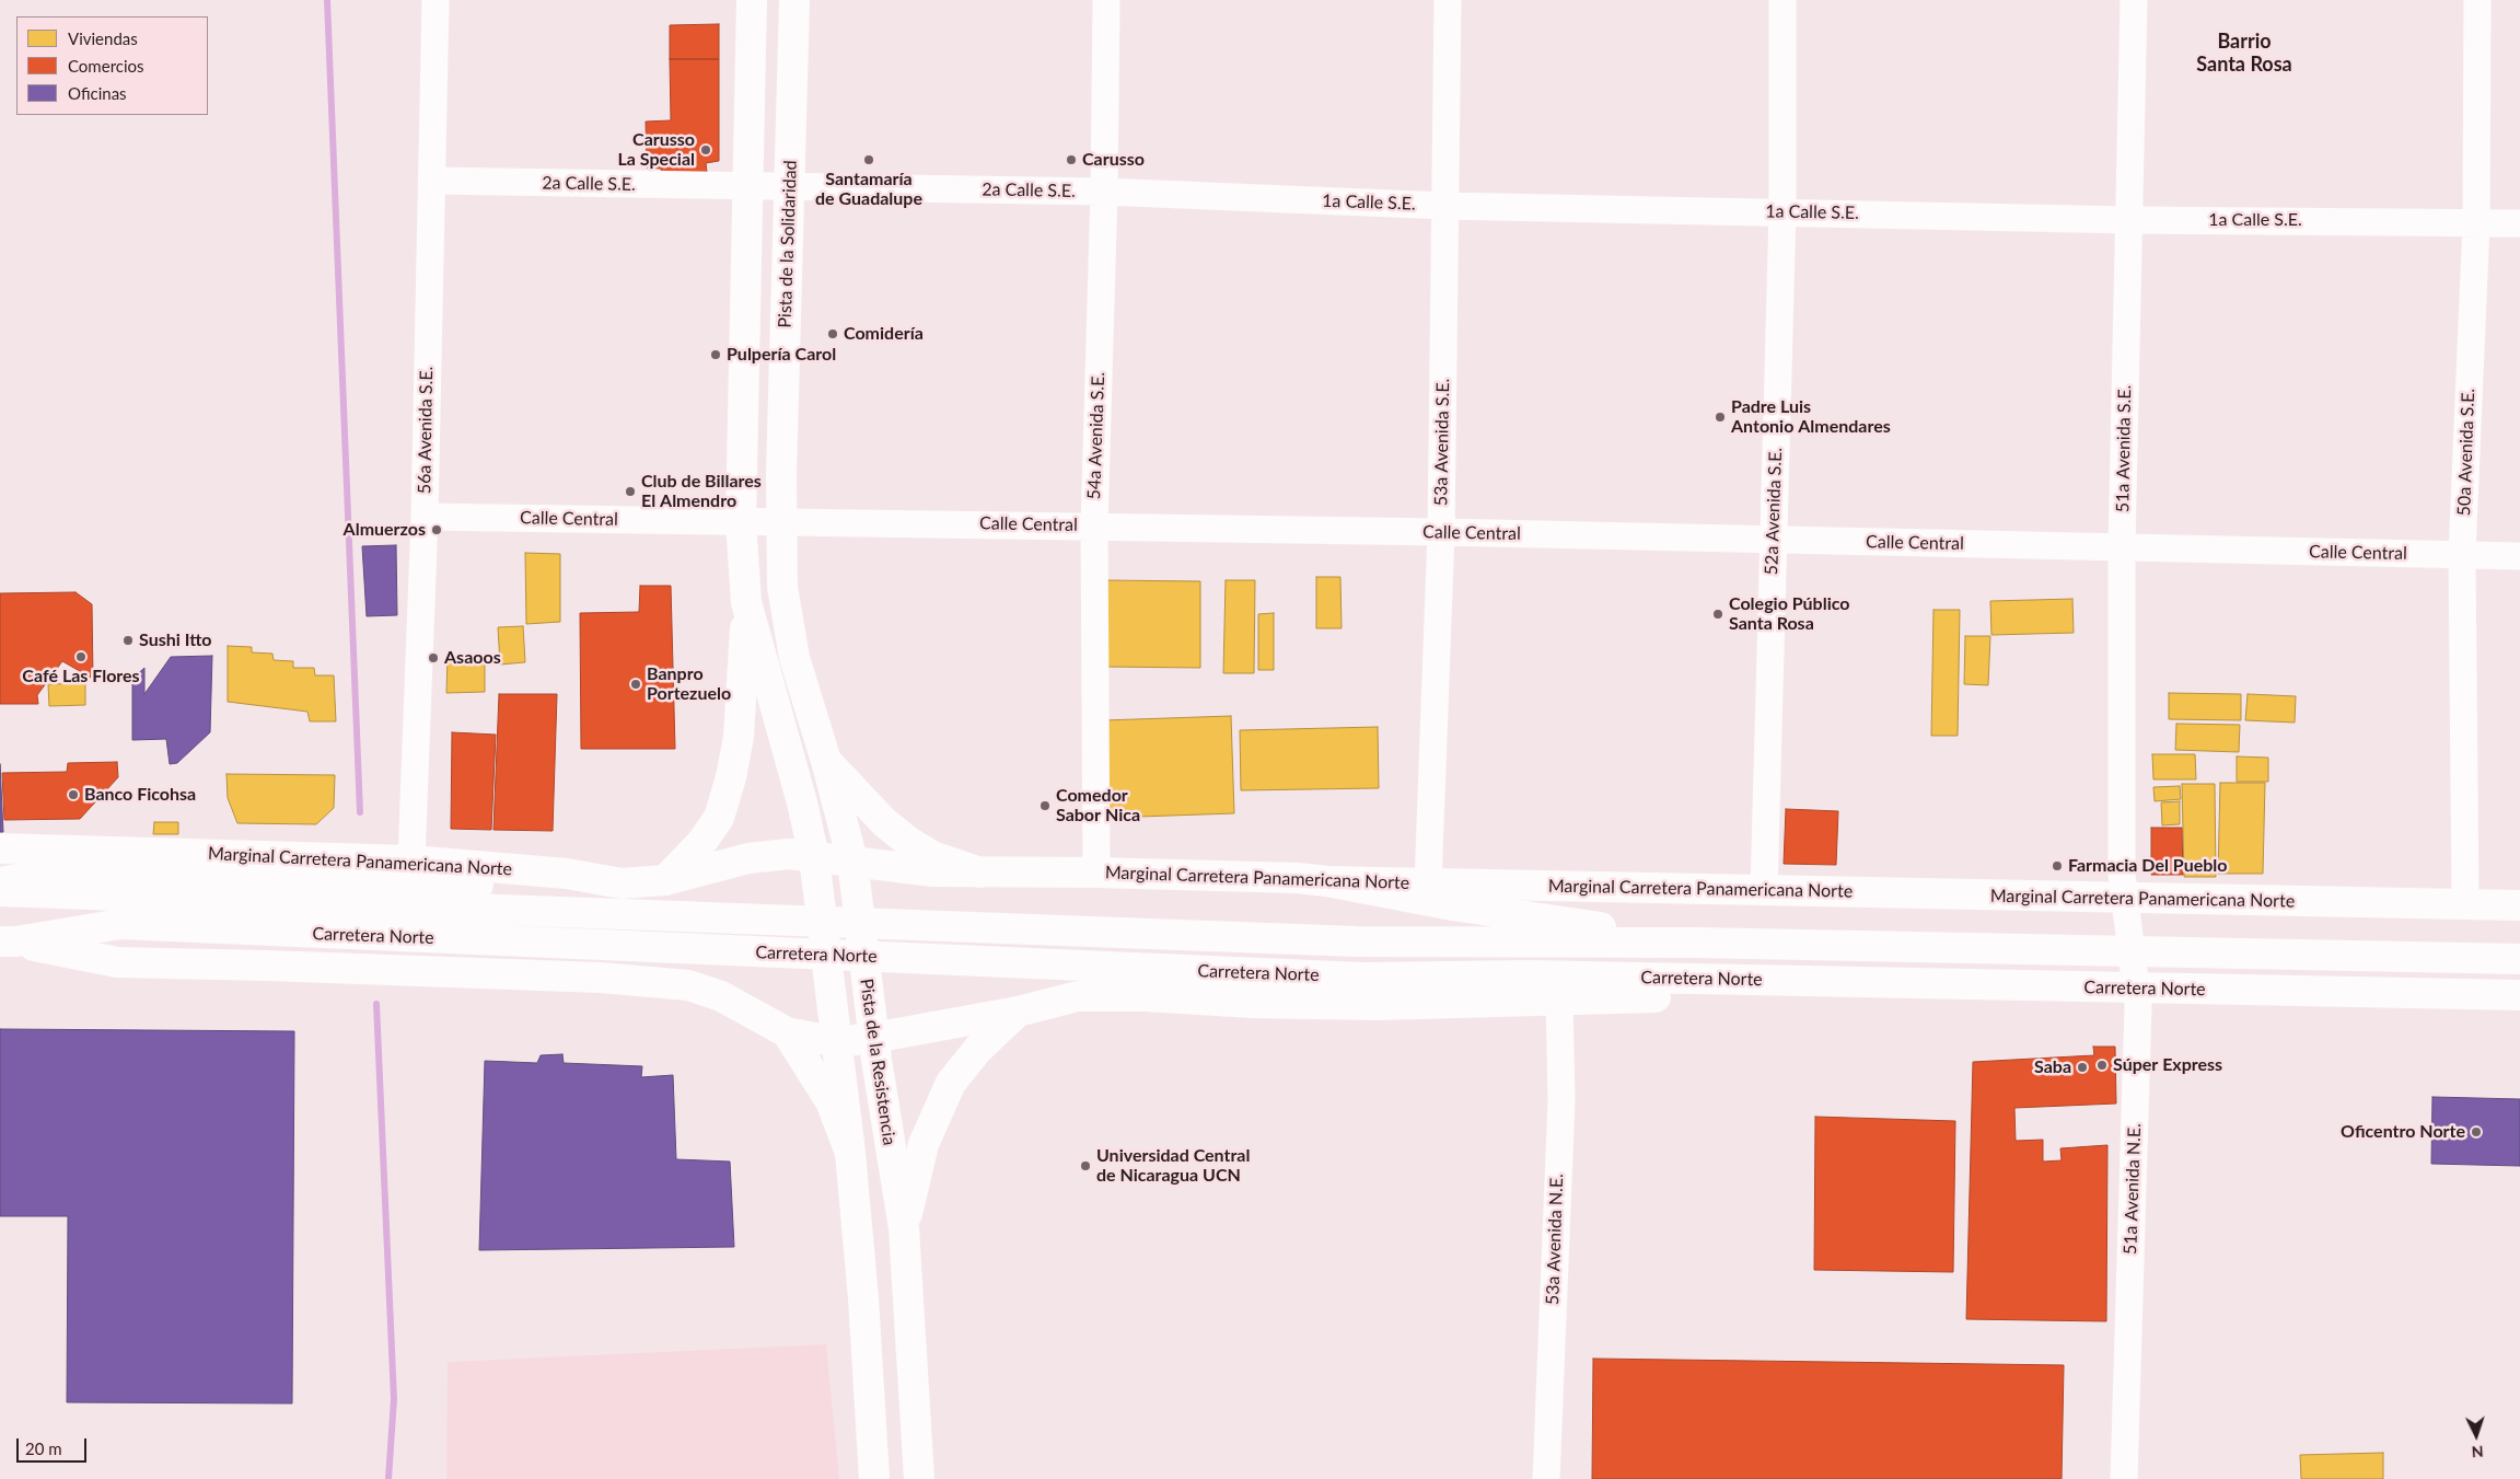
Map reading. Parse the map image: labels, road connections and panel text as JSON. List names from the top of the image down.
{
  "streets": {
    "main road": [
      "Pista de la Solidaridad",
      "Marginal Carretera Panamericana Norte",
      "Carretera Norte",
      "Pista de la Resistencia"
    ],
    "street": [
      "2a Calle S.E.",
      "1a Calle S.E.",
      "56a Avenida S.E.",
      "54a Avenida S.E.",
      "53a Avenida S.E.",
      "51a Avenida S.E.",
      "50a Avenida S.E.",
      "52a Avenida S.E.",
      "Calle Central",
      "51a Avenida N.E.",
      "53a Avenida N.E."
    ]
  },
  "crossings": [
    ["2a Calle S.E.", "1a Calle S.E."],
    ["2a Calle S.E.", "Pista de la Solidaridad"],
    ["2a Calle S.E.", "56a Avenida S.E."],
    ["2a Calle S.E.", "54a Avenida S.E."],
    ["1a Calle S.E.", "54a Avenida S.E."],
    ["1a Calle S.E.", "53a Avenida S.E."],
    ["1a Calle S.E.", "51a Avenida S.E."],
    ["1a Calle S.E.", "50a Avenida S.E."],
    ["1a Calle S.E.", "52a Avenida S.E."],
    ["Pista de la Solidaridad", "Calle Central"],
    ["Pista de la Solidaridad", "Pista de la Resistencia"],
    ["56a Avenida S.E.", "Calle Central"],
    ["56a Avenida S.E.", "Marginal Carretera Panamericana Norte"],
    ["54a Avenida S.E.", "Calle Central"],
    ["54a Avenida S.E.", "Marginal Carretera Panamericana Norte"],
    ["53a Avenida S.E.", "Calle Central"],
    ["53a Avenida S.E.", "Marginal Carretera Panamericana Norte"],
    ["51a Avenida S.E.", "Calle Central"],
    ["51a Avenida S.E.", "Marginal Carretera Panamericana Norte"],
    ["51a Avenida S.E.", "51a Avenida N.E."],
    ["50a Avenida S.E.", "Calle Central"],
    ["50a Avenida S.E.", "Marginal Carretera Panamericana Norte"],
    ["52a Avenida S.E.", "Calle Central"],
    ["52a Avenida S.E.", "Marginal Carretera Panamericana Norte"],
    ["Calle Central", "Pista de la Resistencia"],
    ["Marginal Carretera Panamericana Norte", "Pista de la Resistencia"],
    ["Marginal Carretera Panamericana Norte", "51a Avenida N.E."],
    ["Carretera Norte", "51a Avenida N.E."]
  ],
  "districts": ["Barrio Santa Rosa"],
  "places": [
    "Carusso La Special",
    "Santamaría de Guadalupe",
    "Carusso",
    "Comidería",
    "Pulpería Carol",
    "Padre Luis Antonio Almendares",
    "Club de Billares El Almendro",
    "Almuerzos",
    "Colegio Público Santa Rosa",
    "Sushi Itto",
    "Café Las Flores",
    "Asaoos",
    "Banpro Portezuelo",
    "Banco Ficohsa",
    "Comedor Sabor Nica",
    "Farmacia Del Pueblo",
    "Súper Express",
    "Saba",
    "Oficentro Norte",
    "Universidad Central de Nicaragua UCN"
  ],
  "legend": ["Viviendas", "Comercios", "Oficinas"],
  "scale_bar": "20 m",
  "north": "bottom"
}
